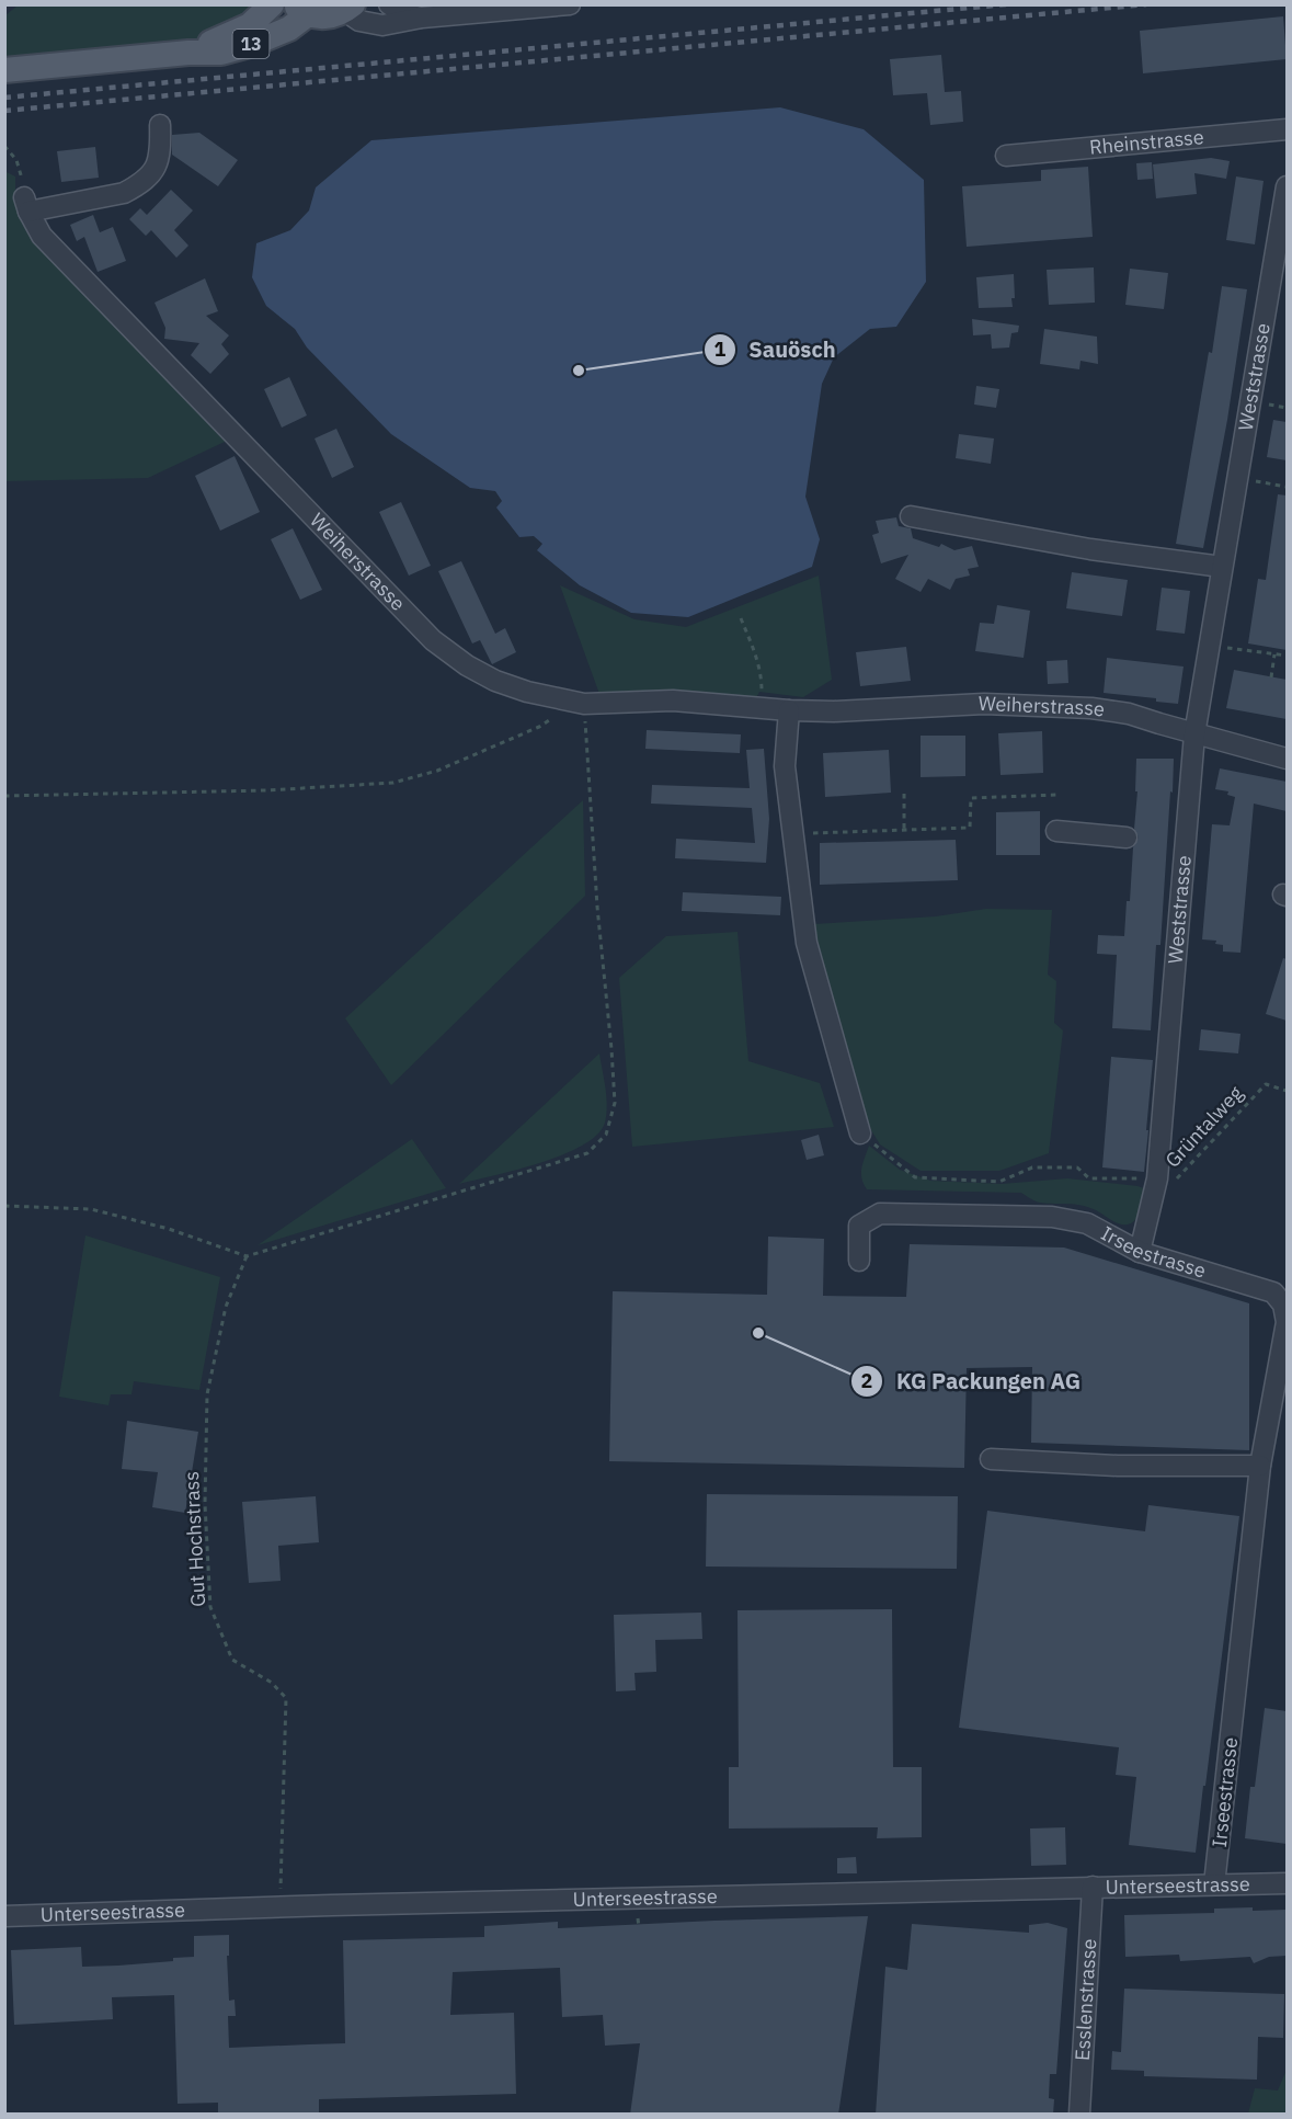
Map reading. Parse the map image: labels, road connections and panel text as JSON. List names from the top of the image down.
{
  "streets": {
    "main road": ["13"],
    "street": [
      "Rheinstrasse",
      "Weststrasse",
      "Weiherstrasse",
      "Irseestrasse",
      "Unterseestrasse",
      "Esslenstrasse"
    ],
    "path": ["Grüntalweg", "Gut Hochstrass"]
  },
  "crossings": [
    ["Weststrasse", "Weiherstrasse"],
    ["Weststrasse", "Grüntalweg"],
    ["Weststrasse", "Irseestrasse"],
    ["Irseestrasse", "Unterseestrasse"],
    ["Unterseestrasse", "Esslenstrasse"]
  ],
  "places": ["Sauösch", "KG Packungen AG"]
}
